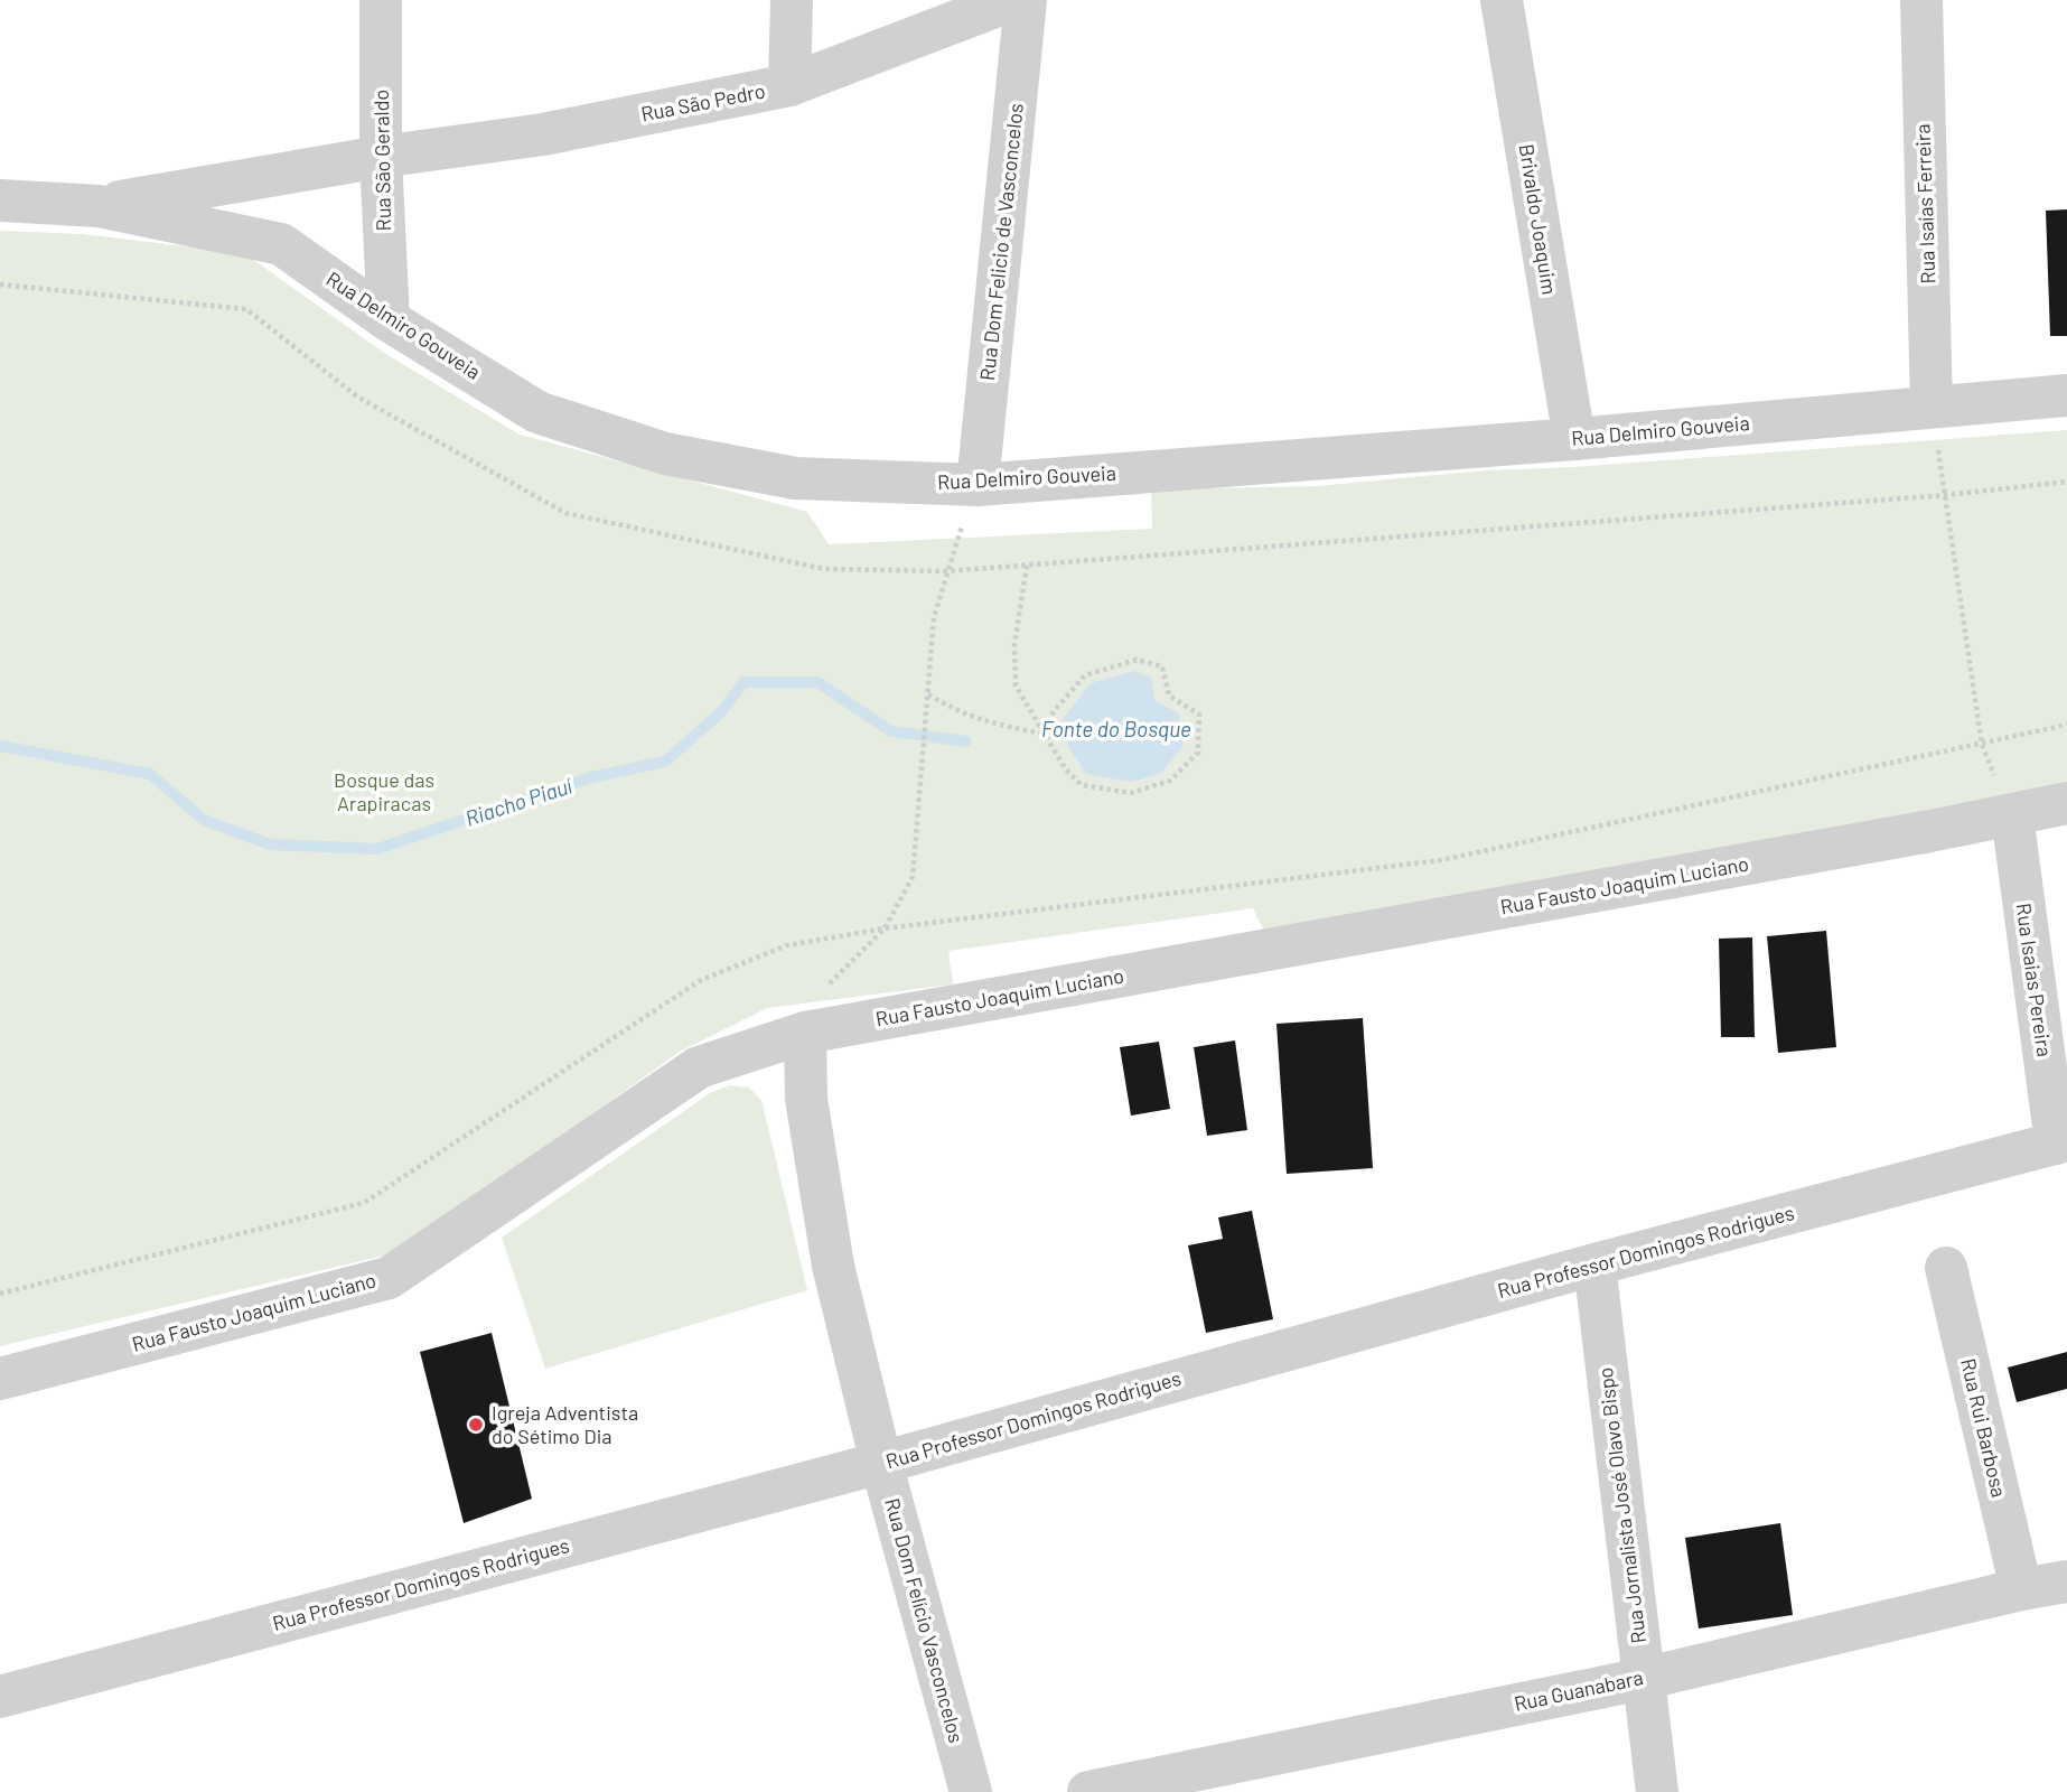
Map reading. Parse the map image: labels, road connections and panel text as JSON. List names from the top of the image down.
{
  "streets": {
    "street": [
      "Rua São Pedro",
      "Rua São Geraldo",
      "Rua Isaías Ferreira",
      "Brivaldo Joaquim",
      "Rua Dom Felicio de Vasconcelos",
      "Rua Delmiro Gouveia",
      "Rua Fausto Joaquim Luciano",
      "Rua Isaias Pereira",
      "Rua Professor Domingos Rodrigues",
      "Rua Rui Barbosa",
      "Rua Jornalista José Olavo Bispo",
      "Rua Dom Felício Vasconcelos",
      "Rua Guanabara"
    ]
  },
  "crossings": [
    ["Rua São Pedro", "Rua São Geraldo"],
    ["Rua São Pedro", "Rua Delmiro Gouveia"],
    ["Rua São Geraldo", "Rua Delmiro Gouveia"],
    ["Rua Isaías Ferreira", "Rua Delmiro Gouveia"],
    ["Brivaldo Joaquim", "Rua Delmiro Gouveia"],
    ["Rua Dom Felicio de Vasconcelos", "Rua Delmiro Gouveia"],
    ["Rua Fausto Joaquim Luciano", "Rua Isaias Pereira"],
    ["Rua Fausto Joaquim Luciano", "Rua Dom Felício Vasconcelos"],
    ["Rua Isaias Pereira", "Rua Professor Domingos Rodrigues"],
    ["Rua Professor Domingos Rodrigues", "Rua Jornalista José Olavo Bispo"],
    ["Rua Professor Domingos Rodrigues", "Rua Dom Felício Vasconcelos"],
    ["Rua Rui Barbosa", "Rua Guanabara"],
    ["Rua Jornalista José Olavo Bispo", "Rua Guanabara"]
  ],
  "water": ["Fonte do Bosque", "Riacho Piauí"],
  "parks": ["Bosque das Arapiracas"],
  "places": ["Igreja Adventista do Sétimo Dia"]
}
